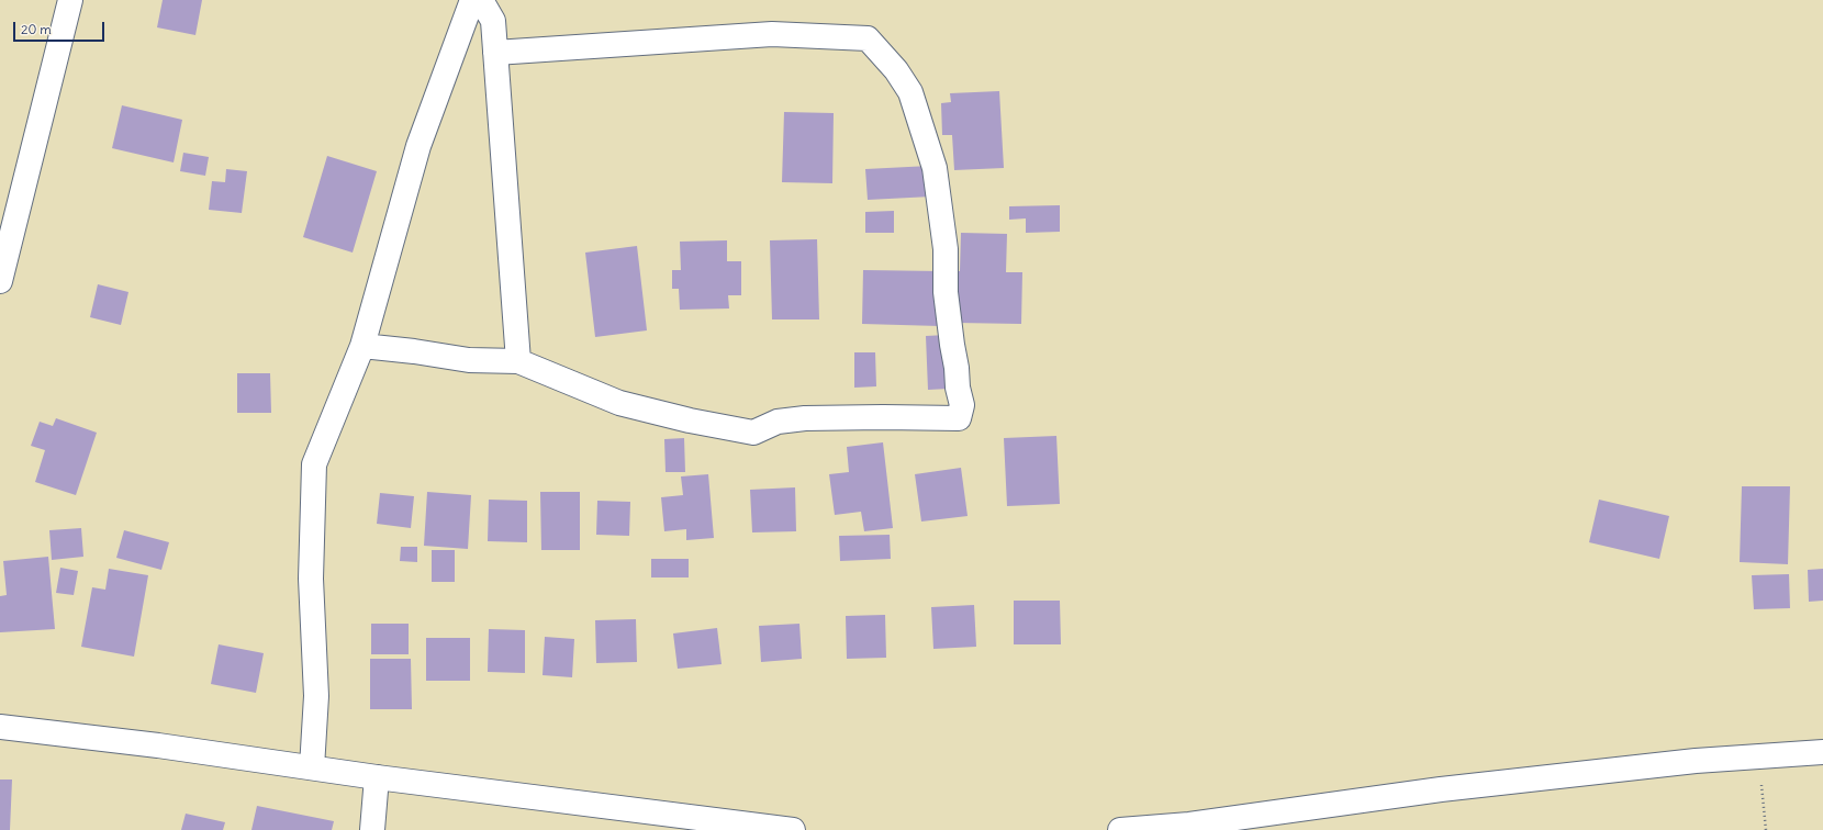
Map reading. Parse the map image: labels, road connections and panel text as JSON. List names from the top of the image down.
{
  "scale_bar": "20 m"
}
